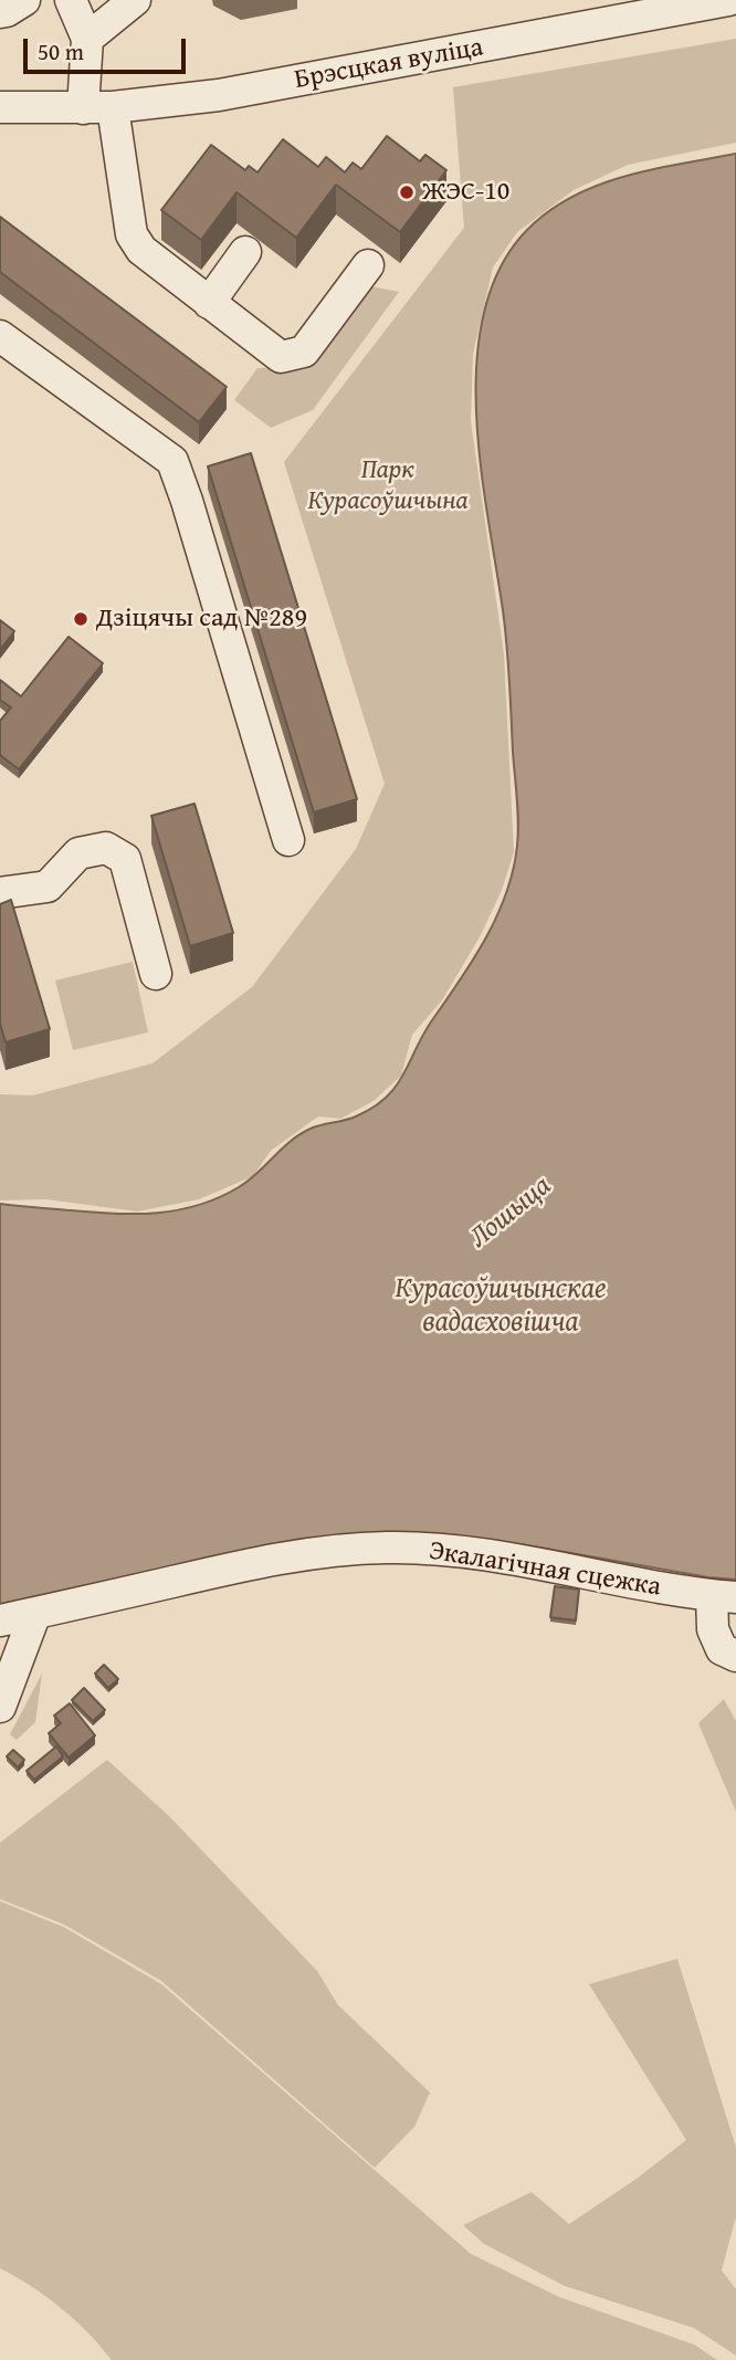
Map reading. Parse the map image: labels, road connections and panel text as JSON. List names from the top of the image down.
{
  "streets": {
    "street": ["Брэсцкая вуліца", "Экалагічная сцежка"]
  },
  "water": ["Лошыца", "Курасоўшчынскае вадасховішча"],
  "parks": ["Парк Курасоўшчына"],
  "places": ["ЖЭС-10", "Дзіцячы сад №289"],
  "scale_bar": "50 m"
}
